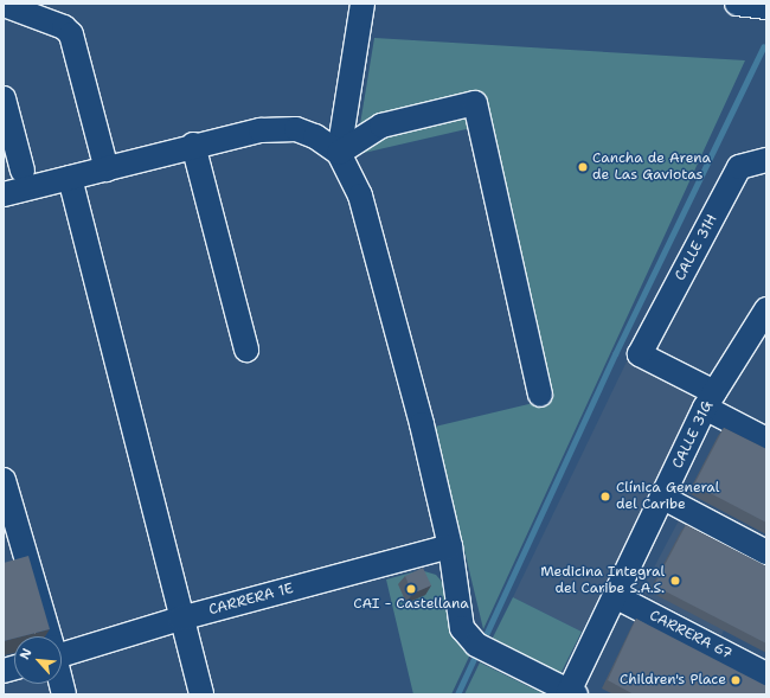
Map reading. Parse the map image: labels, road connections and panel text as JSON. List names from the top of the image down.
{
  "streets": {
    "street": [
      "CALLE 31H",
      "CALLE 31G",
      "CARRERA 1E",
      "CARRERA 67"
    ]
  },
  "crossings": [
    ["CALLE 31H", "CALLE 31G"],
    ["CALLE 31G", "CARRERA 67"]
  ],
  "places": [
    "Cancha de Arena de Las Gaviotas",
    "Clínica General del Caribe",
    "Medicina Integral del Caribe S.A.S.",
    "CAI - Castellana",
    "Children's Place"
  ],
  "north": "top left"
}
